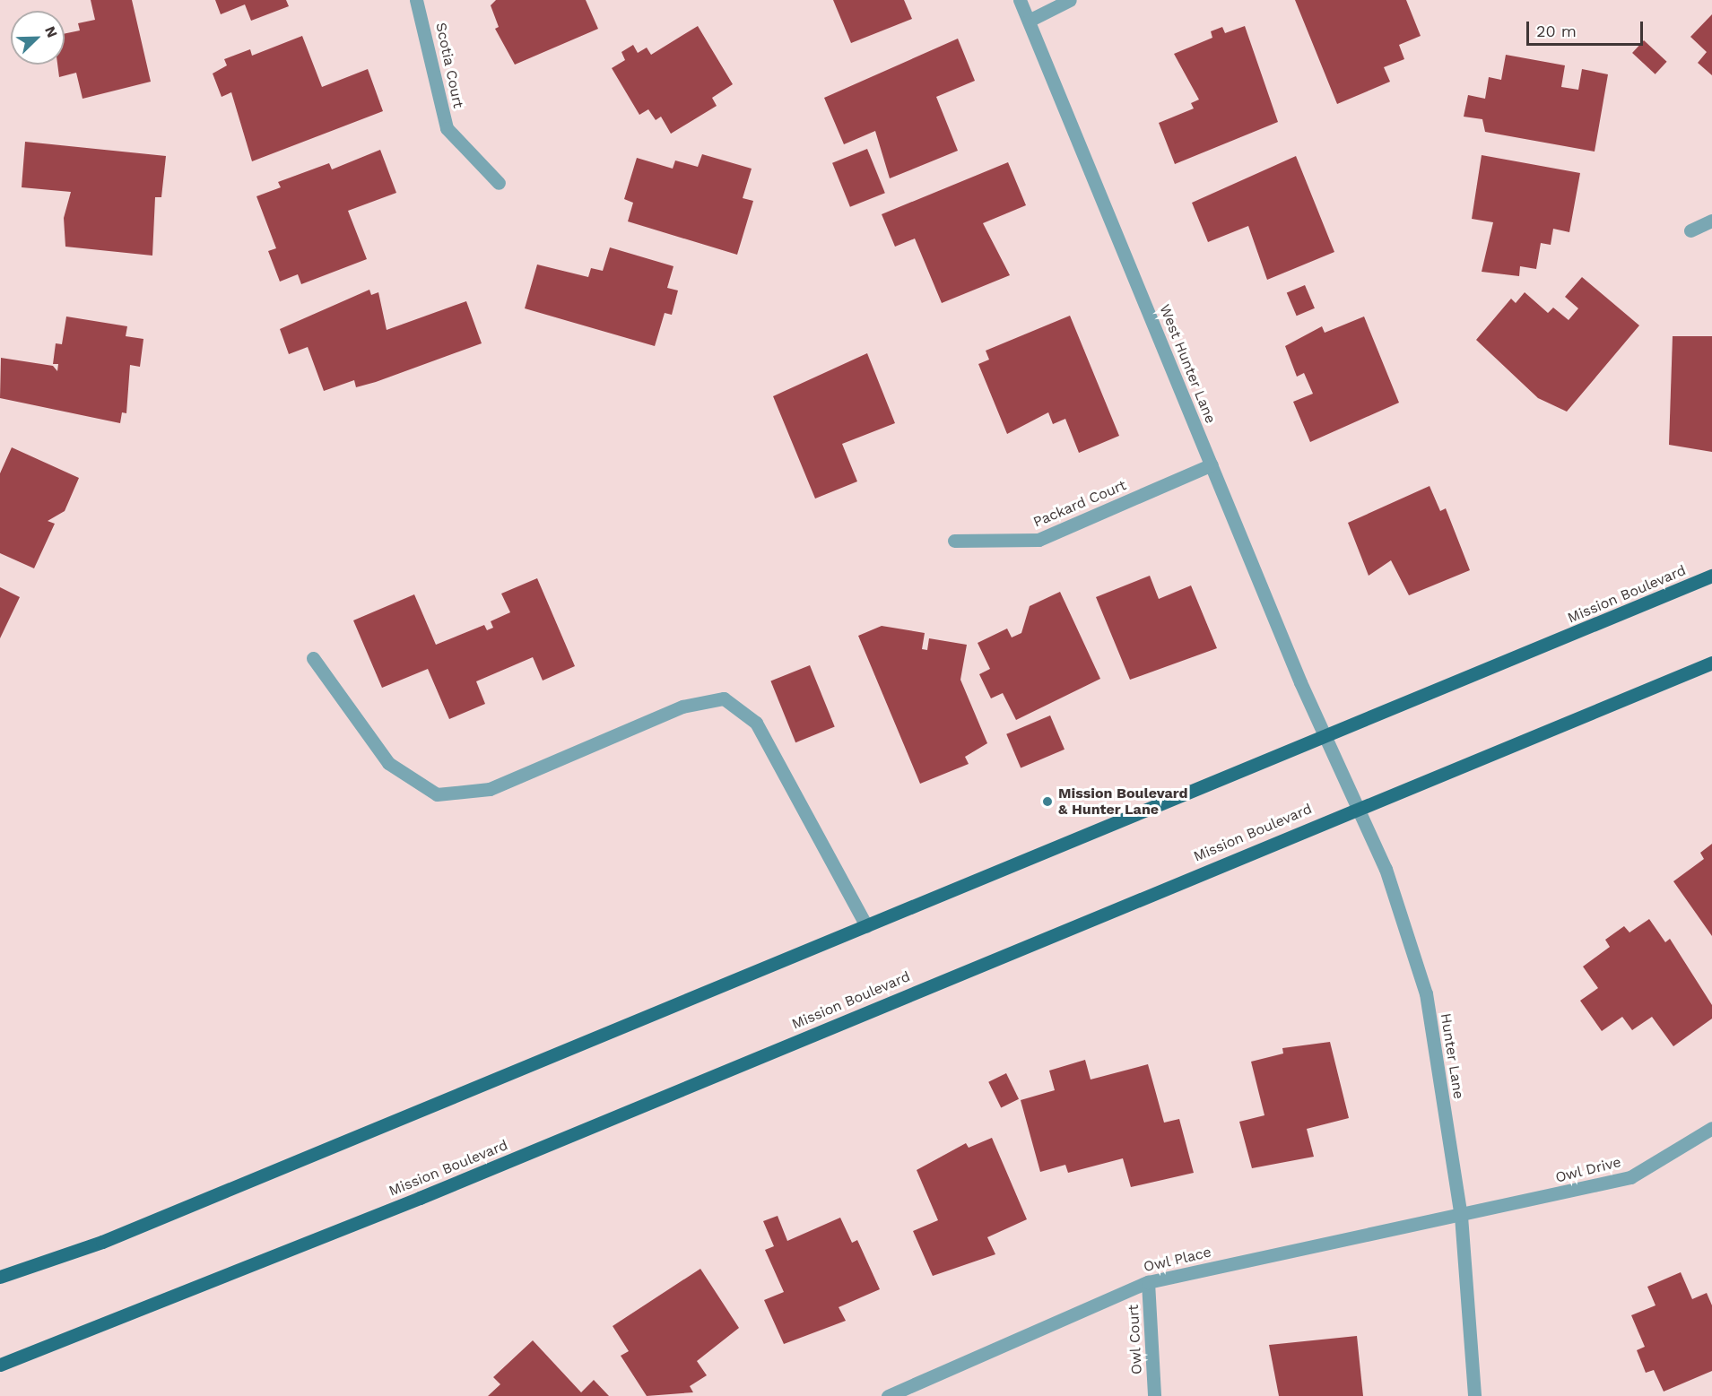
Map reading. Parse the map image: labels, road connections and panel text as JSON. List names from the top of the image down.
{
  "streets": {
    "main road": ["Mission Boulevard"],
    "street": [
      "Scotia Court",
      "West Hunter Lane",
      "Packard Court",
      "Hunter Lane",
      "Owl Drive",
      "Owl Place",
      "Owl Court"
    ]
  },
  "crossings": [
    ["West Hunter Lane", "Packard Court"],
    ["West Hunter Lane", "Mission Boulevard"],
    ["West Hunter Lane", "Hunter Lane"],
    ["Mission Boulevard", "Hunter Lane"],
    ["Hunter Lane", "Owl Drive"],
    ["Hunter Lane", "Owl Place"],
    ["Owl Drive", "Owl Place"],
    ["Owl Place", "Owl Court"]
  ],
  "places": ["Mission Boulevard & Hunter Lane"],
  "scale_bar": "20 m",
  "north": "top right"
}
